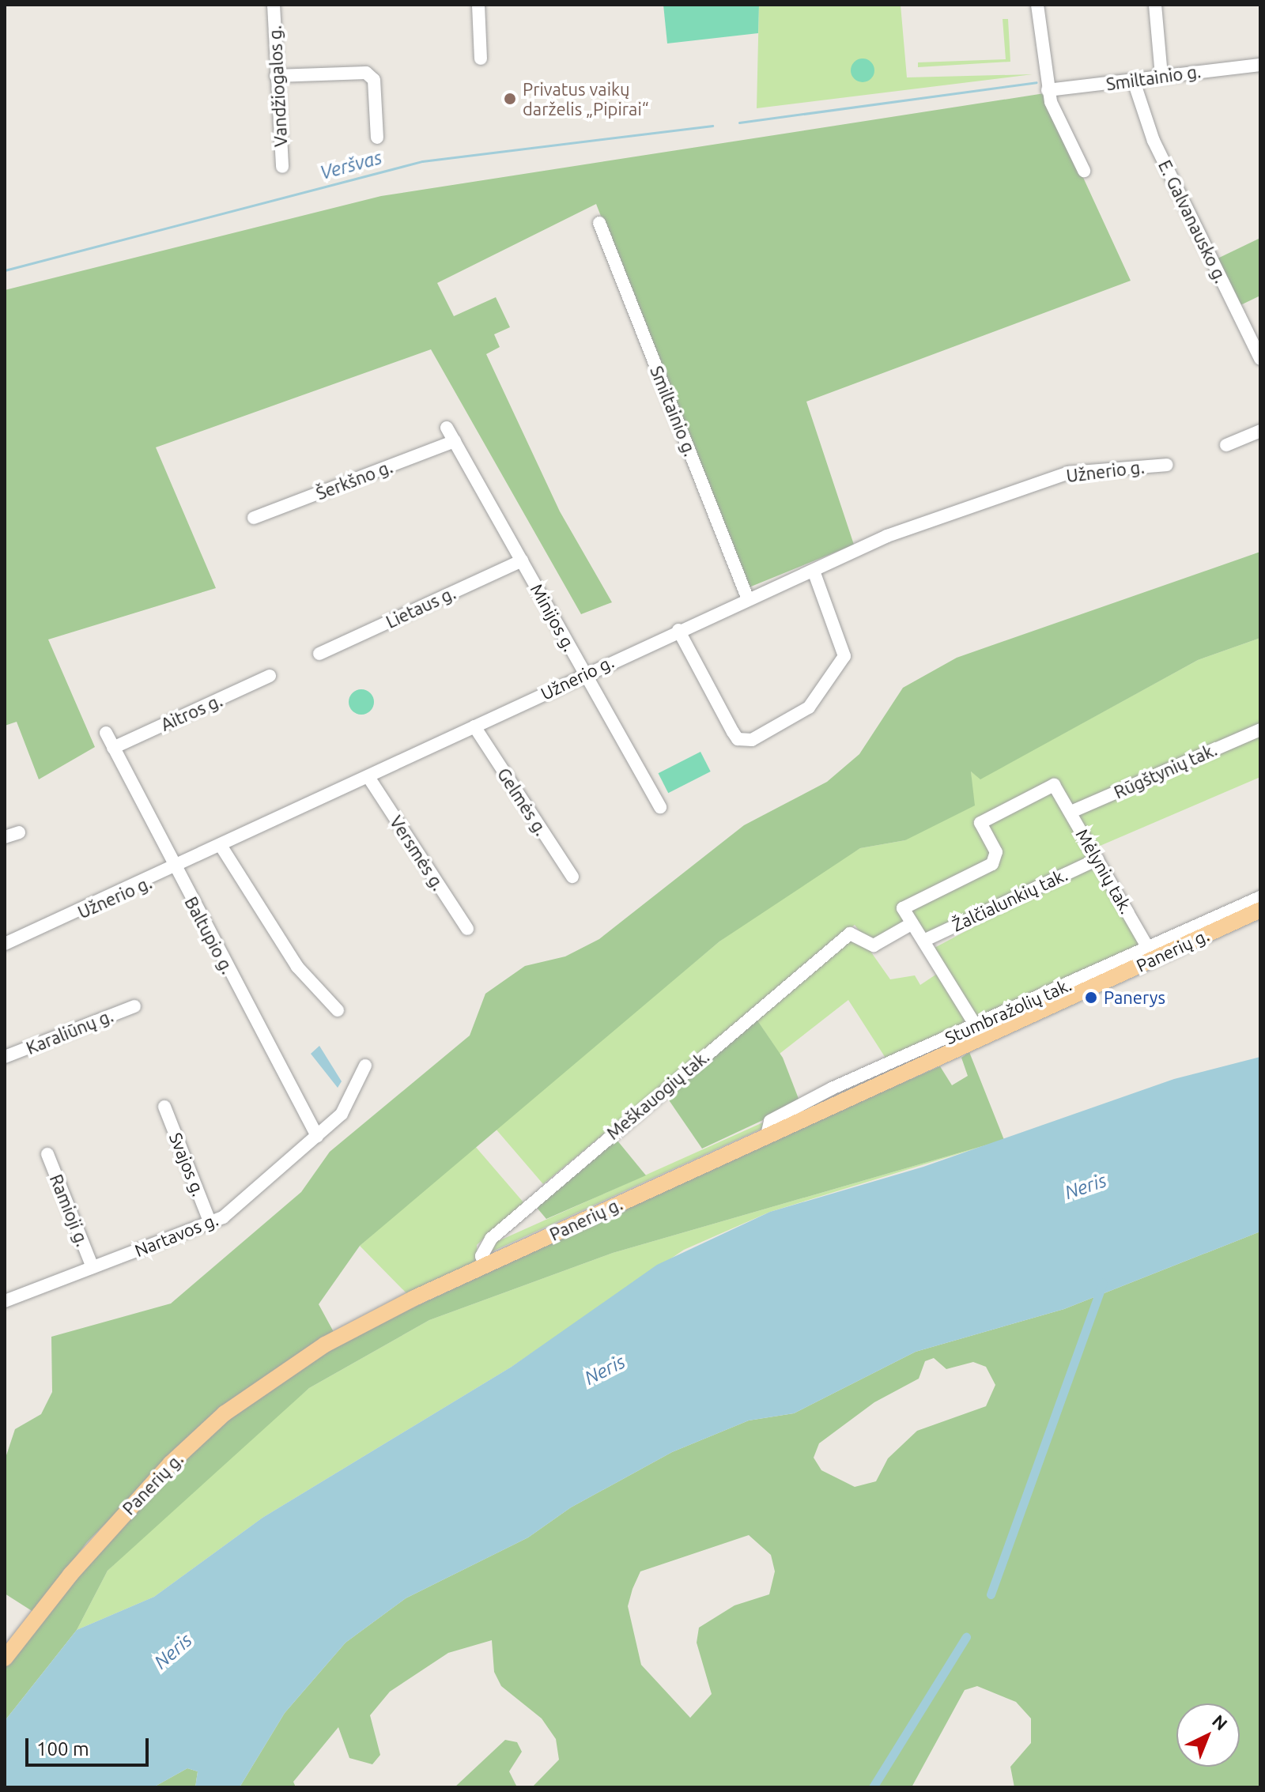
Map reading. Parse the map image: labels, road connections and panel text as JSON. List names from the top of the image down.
{
  "streets": {
    "main road": ["Panerių g."],
    "street": [
      "Smiltainio g.",
      "Vandžiogalos g.",
      "E. Galvanausko g.",
      "Užnerio g.",
      "Šerkšno g.",
      "Lietaus g.",
      "Minijos g.",
      "Aitros g.",
      "Rūgštynių tak.",
      "Gelmės g.",
      "Versmės g.",
      "Mėlynių tak.",
      "Žalčialunkių tak.",
      "Baltupio g.",
      "Karaliūnų g.",
      "Meškauogių tak.",
      "Svajos g.",
      "Ramioji g.",
      "Nartavos g."
    ]
  },
  "crossings": [
    ["Smiltainio g.", "E. Galvanausko g."],
    ["Smiltainio g.", "Užnerio g."],
    ["Užnerio g.", "Minijos g."],
    ["Užnerio g.", "Gelmės g."],
    ["Užnerio g.", "Versmės g."],
    ["Užnerio g.", "Baltupio g."],
    ["Šerkšno g.", "Minijos g."],
    ["Lietaus g.", "Minijos g."],
    ["Aitros g.", "Baltupio g."],
    ["Rūgštynių tak.", "Mėlynių tak."],
    ["Mėlynių tak.", "Žalčialunkių tak."],
    ["Mėlynių tak.", "Panerių g."],
    ["Mėlynių tak.", "Meškauogių tak."],
    ["Baltupio g.", "Nartavos g."],
    ["Panerių g.", "Meškauogių tak."],
    ["Svajos g.", "Nartavos g."],
    ["Ramioji g.", "Nartavos g."]
  ],
  "water": ["Veršvas", "Neris"],
  "places": ["Privatus vaikų darželis „Pipirai“", "Panerys"],
  "scale_bar": "100 m",
  "north": "top right"
}
